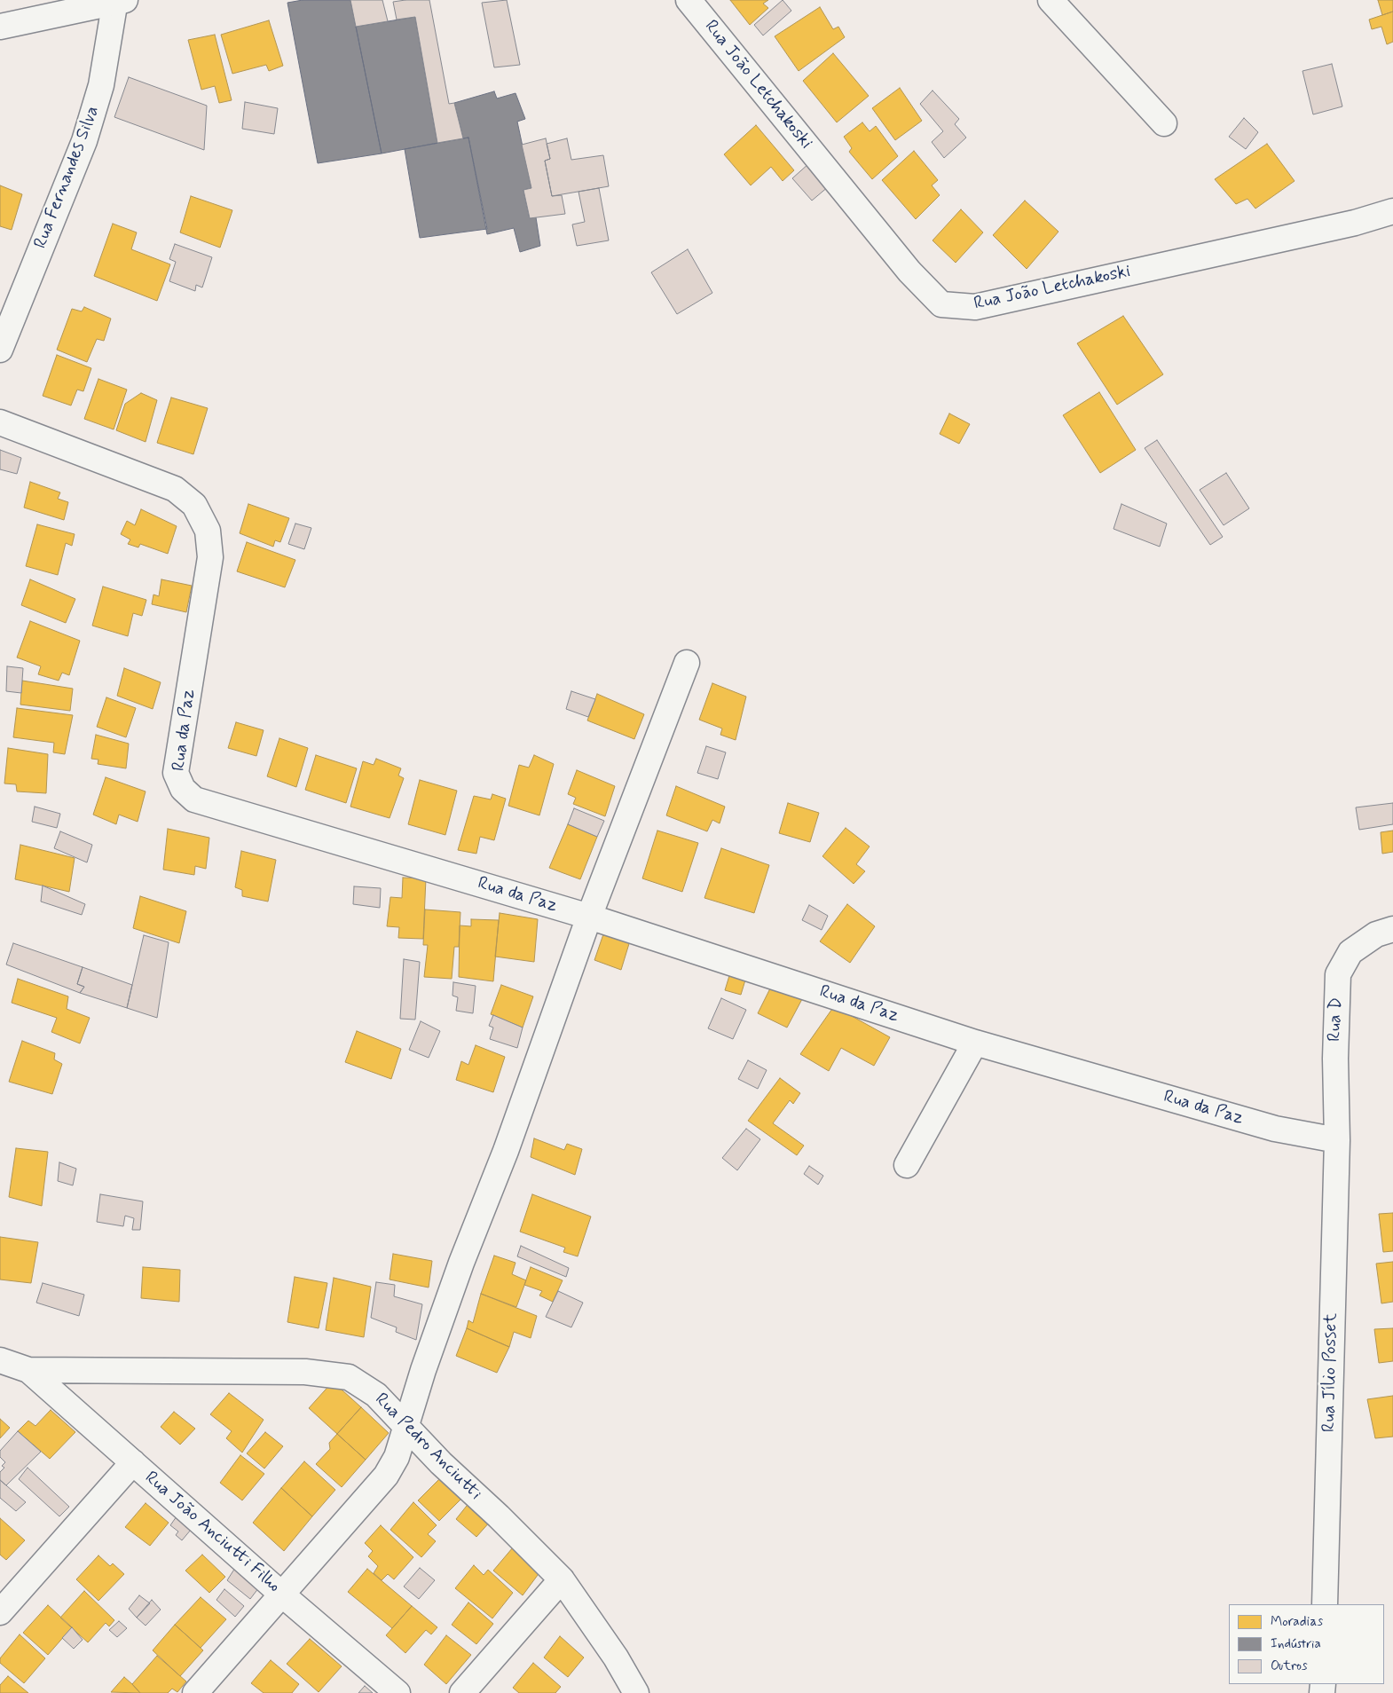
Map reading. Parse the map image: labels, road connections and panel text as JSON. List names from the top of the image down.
{
  "streets": {
    "main road": [
      "Rua João Letchakoski",
      "Rua Fernandes Silva",
      "Rua da Paz",
      "Rua D",
      "Rua Jílio Posset",
      "Rua Pedro Anciutti",
      "Rua João Anciutti Filho"
    ]
  },
  "crossings": [
    ["Rua da Paz", "Rua D"],
    ["Rua da Paz", "Rua Jílio Posset"],
    ["Rua D", "Rua Jílio Posset"],
    ["Rua Pedro Anciutti", "Rua João Anciutti Filho"]
  ],
  "legend": ["Moradias", "Indústria", "Outros"]
}
